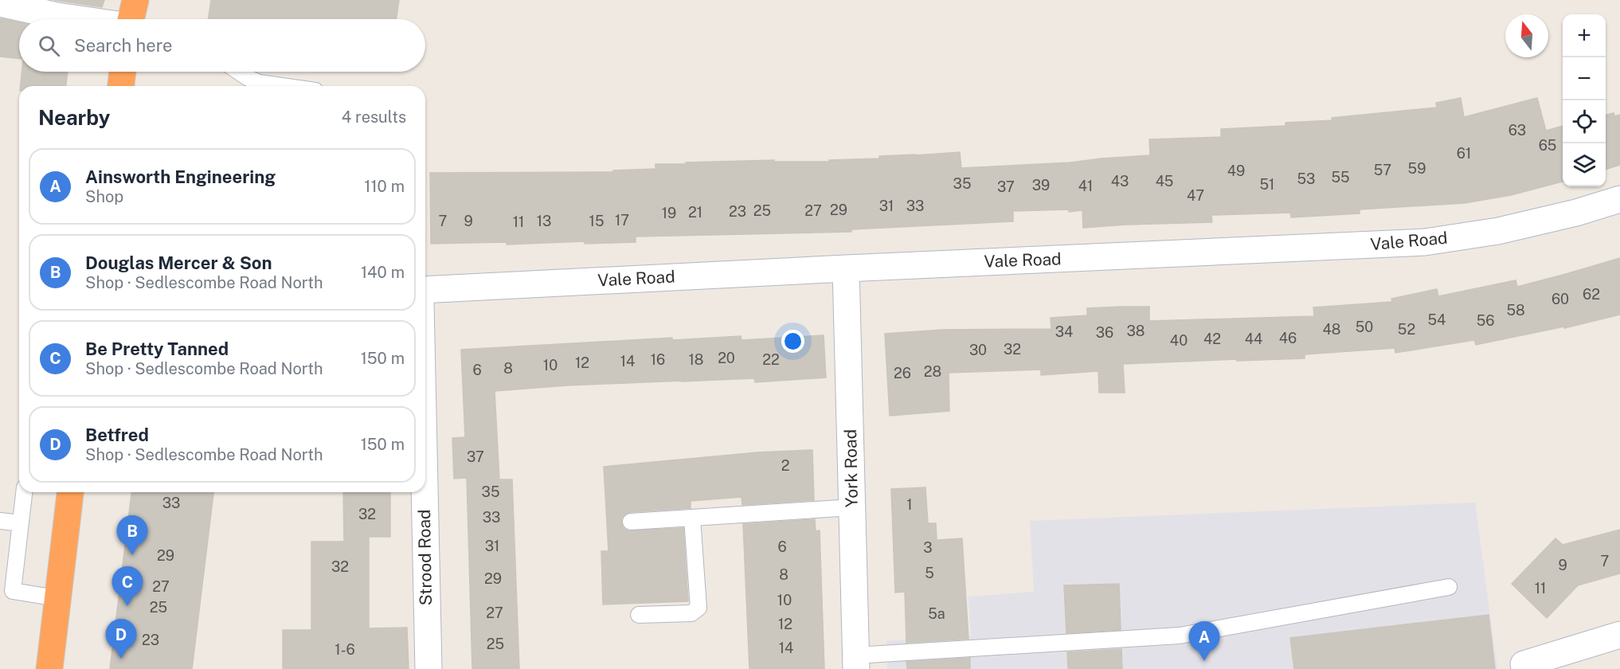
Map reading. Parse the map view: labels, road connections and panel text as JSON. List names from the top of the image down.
{
  "streets": {
    "street": ["Vale Road", "York Road", "Strood Road"]
  },
  "crossings": [
    ["Vale Road", "York Road"]
  ],
  "house_numbers": [
    "63",
    "65",
    "61",
    "59",
    "57",
    "49",
    "55",
    "53",
    "43",
    "45",
    "35",
    "51",
    "39",
    "41",
    "37",
    "47",
    "31",
    "33",
    "29",
    "25",
    "27",
    "23",
    "21",
    "19",
    "17",
    "7",
    "9",
    "13",
    "15",
    "11",
    "62",
    "60",
    "58",
    "54",
    "56",
    "50",
    "48",
    "52",
    "38",
    "34",
    "36",
    "46",
    "42",
    "44",
    "40",
    "32",
    "30",
    "20",
    "16",
    "18",
    "22",
    "14",
    "12",
    "10",
    "8",
    "6",
    "28",
    "26",
    "37",
    "2",
    "35",
    "33",
    "1",
    "32",
    "33",
    "31",
    "6",
    "3",
    "29",
    "7",
    "9",
    "32",
    "5",
    "8",
    "29",
    "27",
    "11",
    "10",
    "25",
    "27",
    "5a",
    "12",
    "23",
    "25",
    "14",
    "1-6"
  ],
  "north": "top",
  "page": {
    "map_buttons": ["+", "−"],
    "search": "Search here",
    "heading": ["Nearby", "4 results"],
    "list": [
      {
        "mark": "A",
        "name": "Ainsworth Engineering",
        "note": "Shop",
        "value": "110 m"
      },
      {
        "mark": "B",
        "name": "Douglas Mercer & Son",
        "note": "Shop · Sedlescombe Road North",
        "value": "140 m"
      },
      {
        "mark": "C",
        "name": "Be Pretty Tanned",
        "note": "Shop · Sedlescombe Road North",
        "value": "150 m"
      },
      {
        "mark": "D",
        "name": "Betfred",
        "note": "Shop · Sedlescombe Road North",
        "value": "150 m"
      }
    ],
    "pins": [
      "B",
      "C",
      "D",
      "A"
    ]
  }
}
